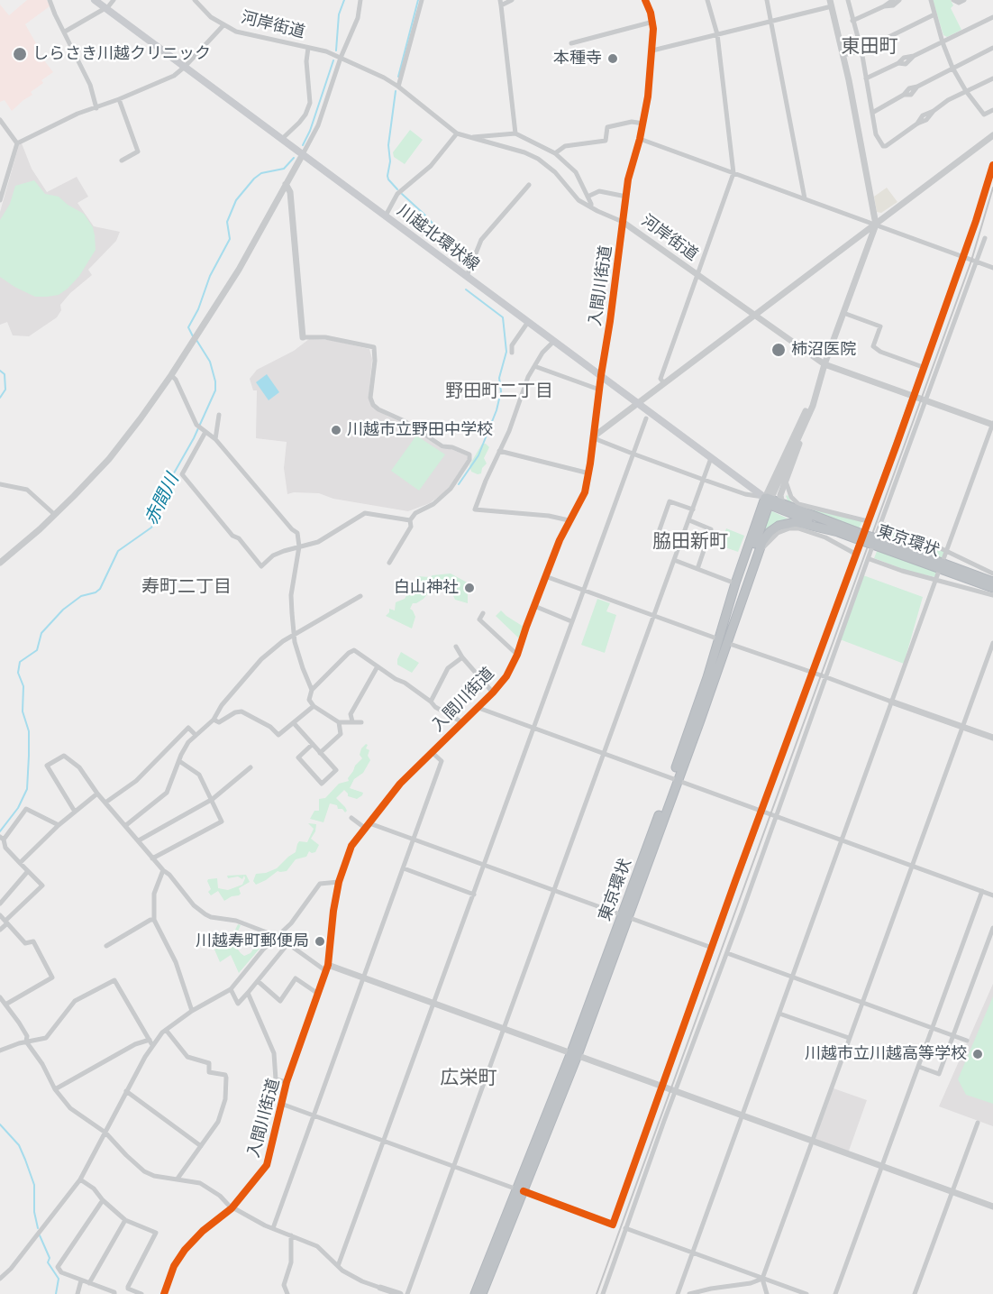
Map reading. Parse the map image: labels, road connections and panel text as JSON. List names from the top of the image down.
{
  "streets": {
    "highway": ["東京環状"],
    "main road": ["川越北環状線"],
    "street": ["河岸街道", "入間川街道"]
  },
  "crossings": [
    ["河岸街道", "入間川街道"],
    ["川越北環状線", "入間川街道"],
    ["川越北環状線", "東京環状"]
  ],
  "districts": [
    "東田町",
    "野田町二丁目",
    "脇田新町",
    "寿町二丁目",
    "広栄町"
  ],
  "water": ["赤間川"],
  "places": [
    "しらさき川越クリニック",
    "本種寺",
    "柿沼医院",
    "川越市立野田中学校",
    "白山神社",
    "川越寿町郵便局",
    "川越市立川越高等学校"
  ]
}
